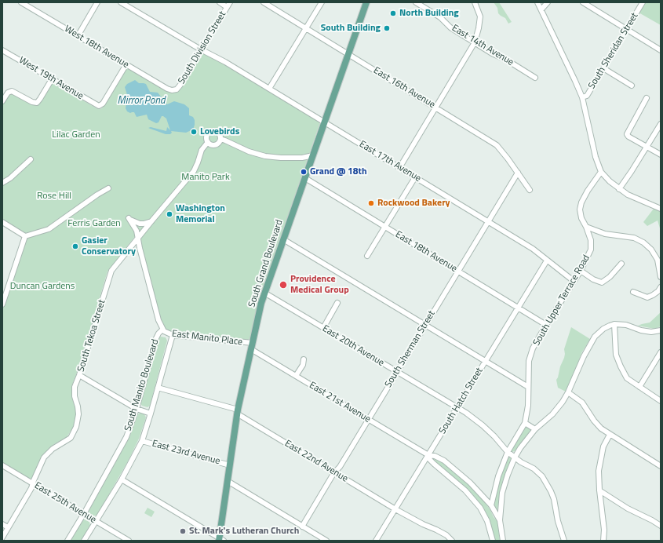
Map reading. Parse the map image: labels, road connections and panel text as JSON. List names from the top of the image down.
{
  "streets": {
    "main road": ["South Grand Boulevard"],
    "street": [
      "East 14th Avenue",
      "West 18th Avenue",
      "South Division Street",
      "South Sheridan Street",
      "West 19th Avenue",
      "East 16th Avenue",
      "East 17th Avenue",
      "East 18th Avenue",
      "South Upper Terrace Road",
      "South Tekoa Street",
      "East Manito Place",
      "East 20th Avenue",
      "South Sherman Street",
      "South Manito Boulevard",
      "South Hatch Street",
      "East 21st Avenue",
      "East 23rd Avenue",
      "East 22nd Avenue",
      "East 25th Avenue"
    ]
  },
  "crossings": [
    ["West 18th Avenue", "South Division Street"],
    ["West 18th Avenue", "West 19th Avenue"],
    ["South Division Street", "East 17th Avenue"],
    ["East 16th Avenue", "South Grand Boulevard"],
    ["East 16th Avenue", "South Sherman Street"],
    ["East 17th Avenue", "South Grand Boulevard"],
    ["East 17th Avenue", "South Upper Terrace Road"],
    ["East 17th Avenue", "South Sherman Street"],
    ["East 17th Avenue", "South Hatch Street"],
    ["East 18th Avenue", "South Grand Boulevard"],
    ["East 18th Avenue", "South Upper Terrace Road"],
    ["East 18th Avenue", "South Sherman Street"],
    ["East 18th Avenue", "South Hatch Street"],
    ["South Grand Boulevard", "East Manito Place"],
    ["South Grand Boulevard", "East 20th Avenue"],
    ["South Grand Boulevard", "East 21st Avenue"],
    ["South Grand Boulevard", "East 23rd Avenue"],
    ["South Grand Boulevard", "East 22nd Avenue"],
    ["South Upper Terrace Road", "East 20th Avenue"],
    ["South Tekoa Street", "East 25th Avenue"],
    ["East Manito Place", "South Manito Boulevard"],
    ["East Manito Place", "East 21st Avenue"],
    ["East 20th Avenue", "South Sherman Street"],
    ["East 20th Avenue", "South Hatch Street"],
    ["South Sherman Street", "East 21st Avenue"],
    ["South Sherman Street", "East 22nd Avenue"],
    ["South Manito Boulevard", "East 23rd Avenue"],
    ["South Manito Boulevard", "East 22nd Avenue"],
    ["South Manito Boulevard", "East 25th Avenue"],
    ["South Hatch Street", "East 21st Avenue"],
    ["South Hatch Street", "East 22nd Avenue"]
  ],
  "water": ["Mirror Pond"],
  "parks": [
    "Lilac Garden",
    "Manito Park",
    "Rose Hill",
    "Ferris Garden",
    "Duncan Gardens"
  ],
  "places": [
    "North Building",
    "South Building",
    "Lovebirds",
    "Grand @ 18th",
    "Rockwood Bakery",
    "Washington Memorial",
    "Gasier Conservatory",
    "Providence Medical Group",
    "St. Mark's Lutheran Church"
  ]
}
